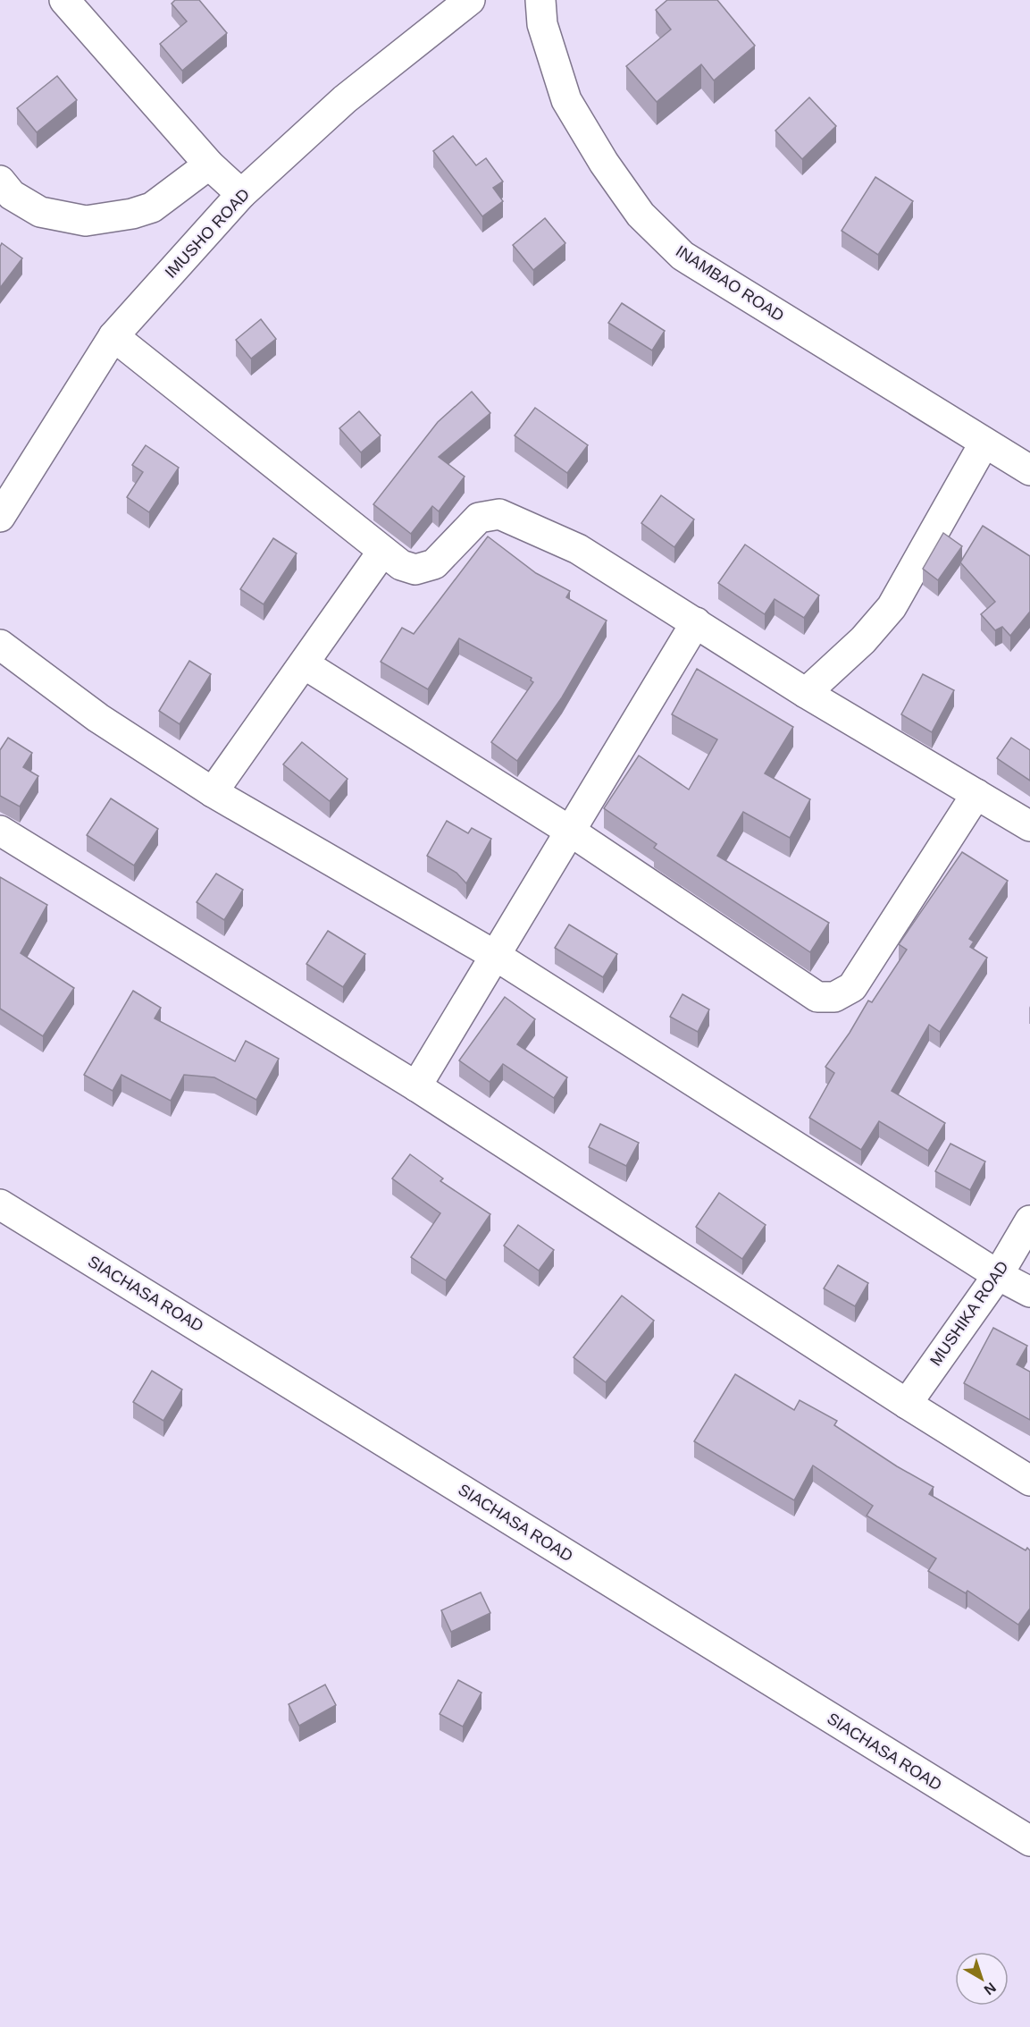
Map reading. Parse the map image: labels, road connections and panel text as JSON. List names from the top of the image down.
{
  "streets": {
    "street": [
      "IMUSHO ROAD",
      "INAMBAO ROAD",
      "SIACHASA ROAD",
      "MUSHIKA ROAD"
    ]
  },
  "north": "bottom right"
}
